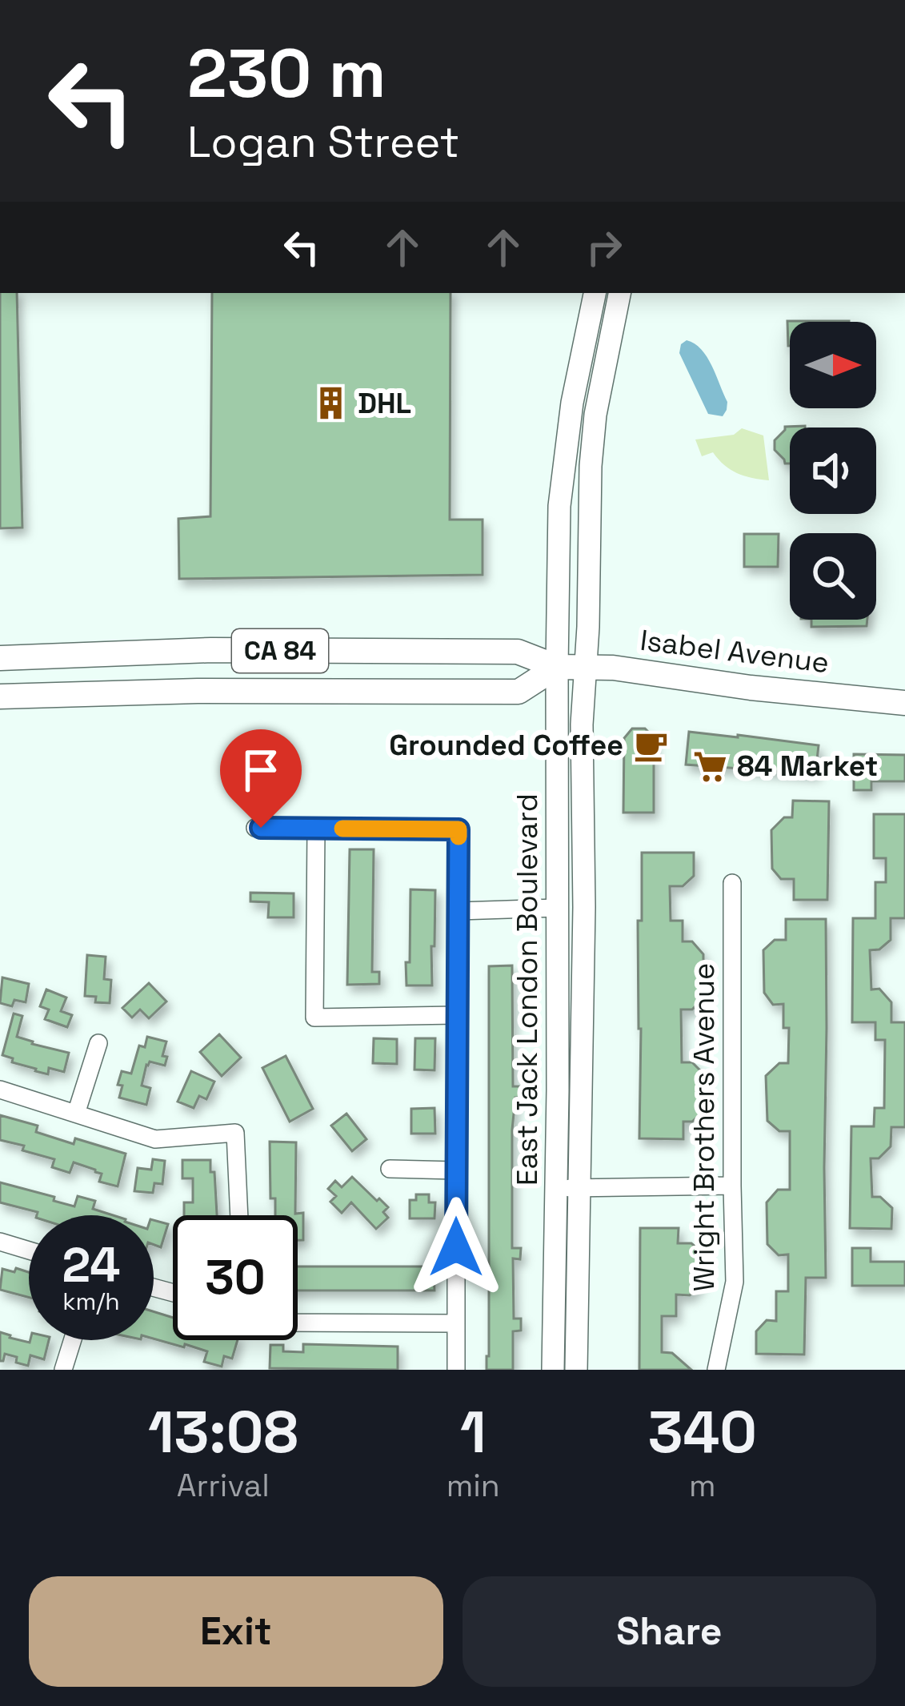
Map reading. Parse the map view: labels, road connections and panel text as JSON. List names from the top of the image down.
{
  "streets": {
    "highway": ["CA 84", "Isabel Avenue"],
    "main road": ["East Jack London Boulevard"],
    "street": ["Wright Brothers Avenue"]
  },
  "crossings": [
    ["CA 84", "Isabel Avenue"],
    ["CA 84", "East Jack London Boulevard"],
    ["Isabel Avenue", "East Jack London Boulevard"]
  ],
  "places": {
    "building": ["DHL"],
    "cafe": ["Grounded Coffee"],
    "supermarket": ["84 Market"]
  },
  "north": "right",
  "page": {
    "turn": ["230 m", "Logan Street"],
    "speed": "24 km/h",
    "limit": "30",
    "eta": [
      "13:08",
      "Arrival",
      "1",
      "min",
      "340",
      "m"
    ],
    "buttons": ["Exit", "Share"]
  }
}
